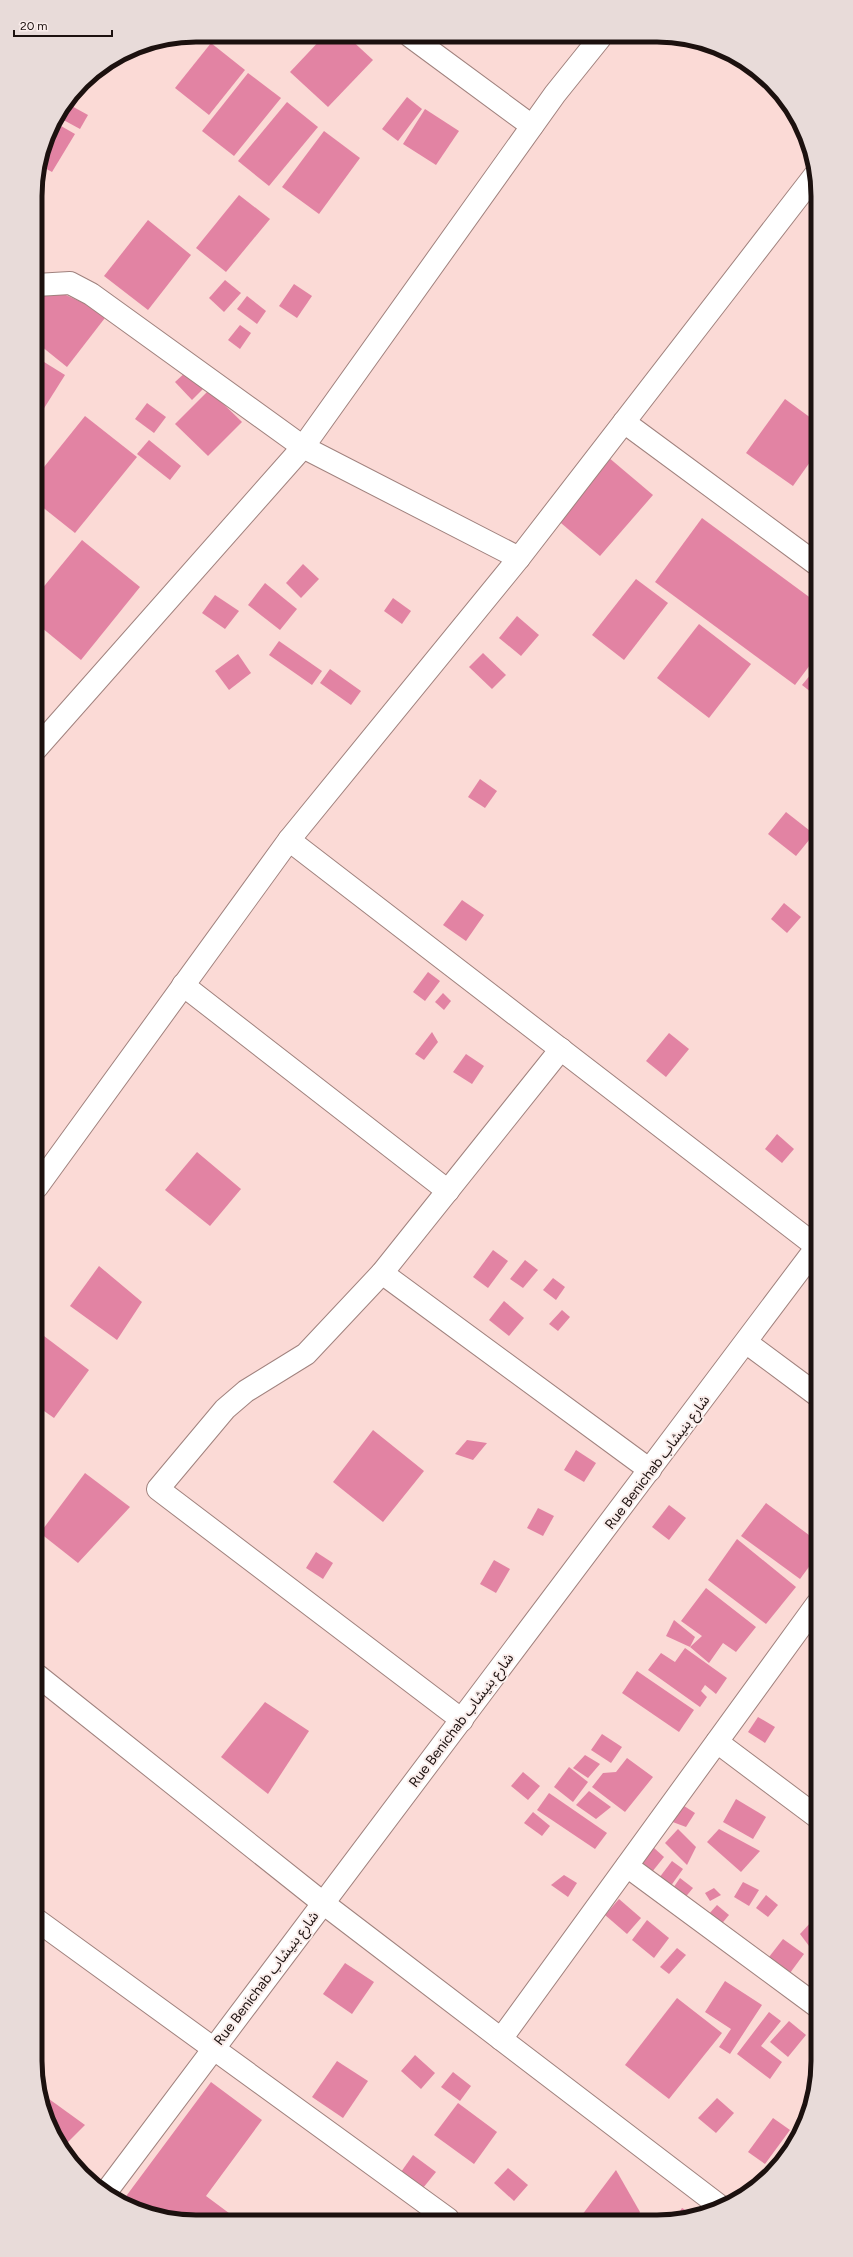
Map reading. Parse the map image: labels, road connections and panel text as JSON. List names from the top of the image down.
{
  "streets": {
    "street": ["Rue Benichab شارع بنيشاب"]
  },
  "scale_bar": "20 m"
}
